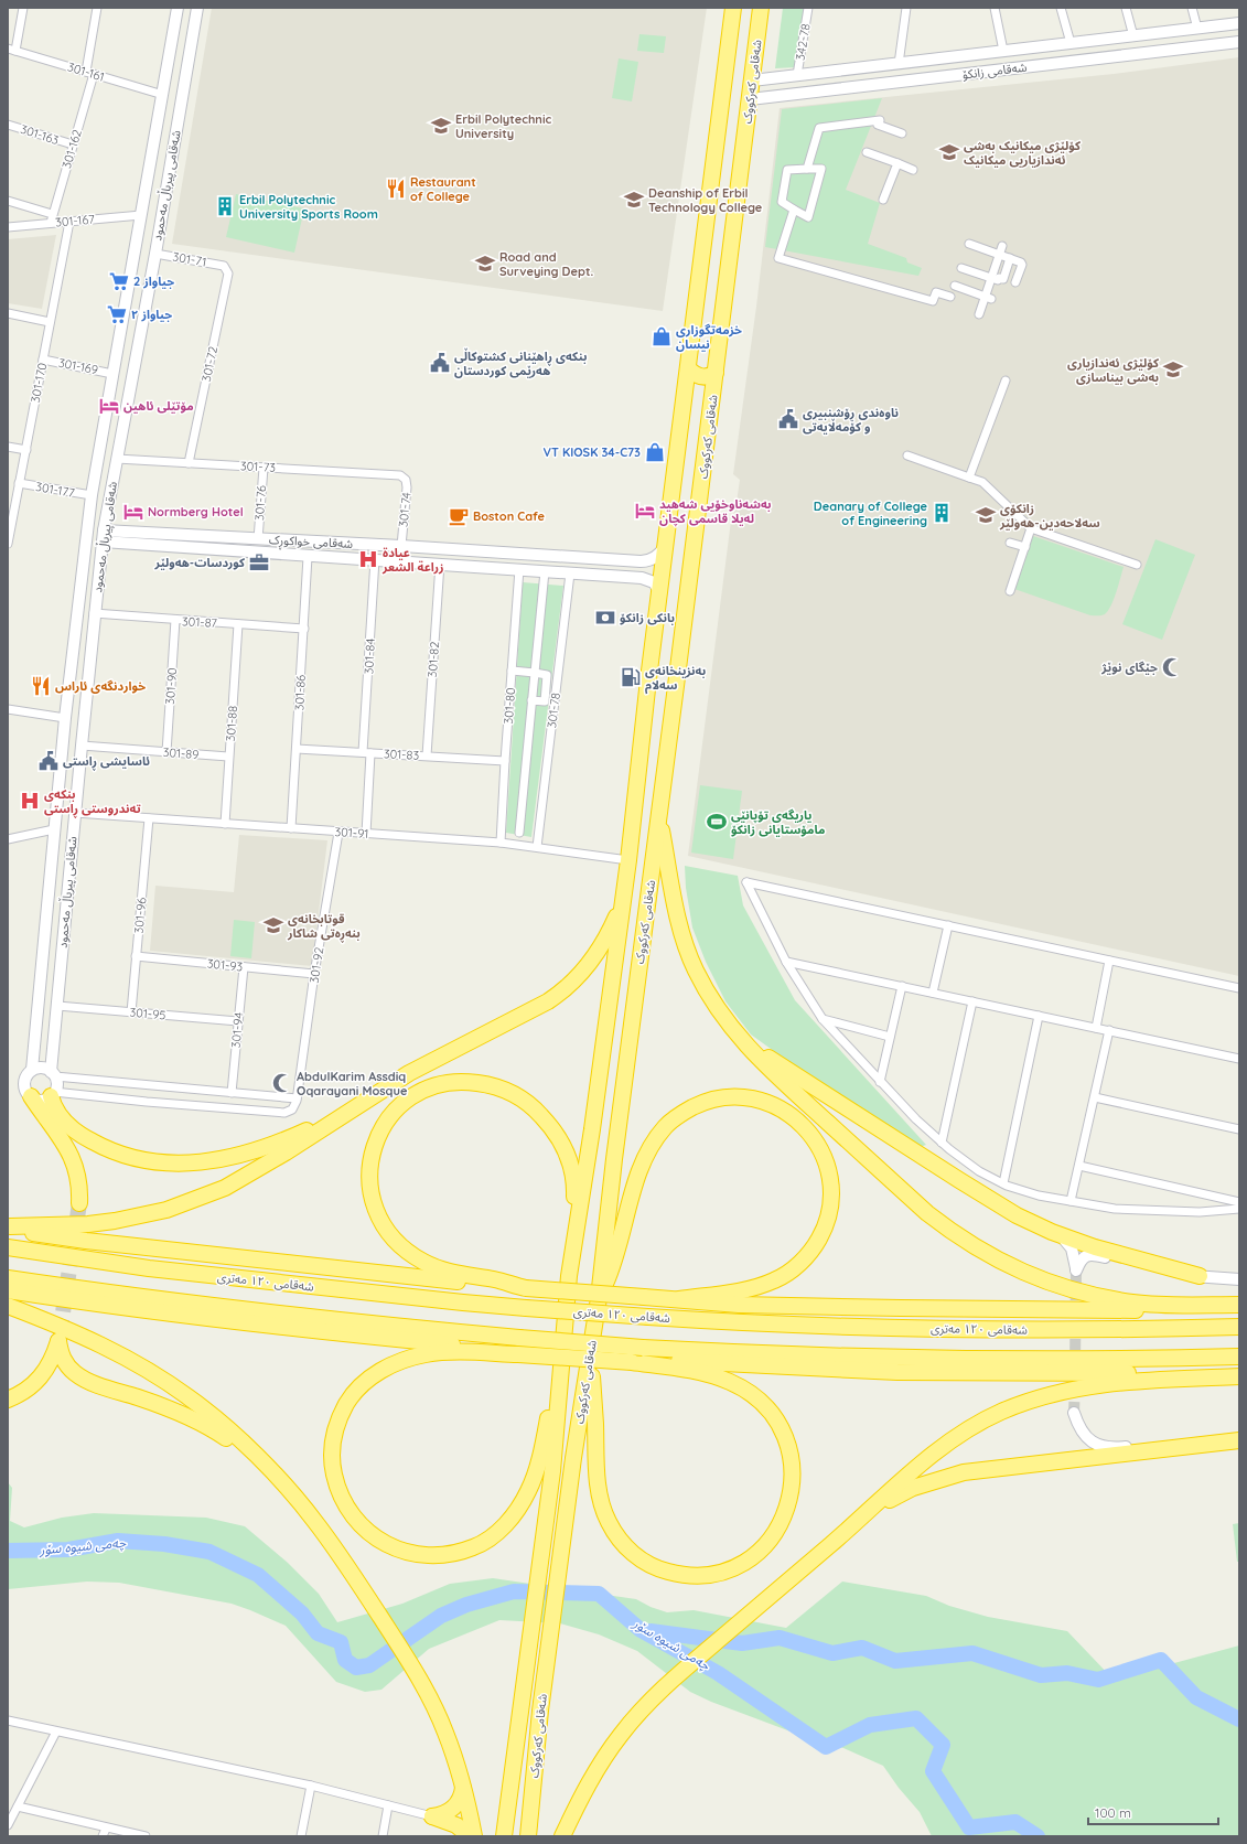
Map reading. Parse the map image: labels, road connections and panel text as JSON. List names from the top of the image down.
{
  "streets": {
    "highway": ["شەقامی کەرکووک", "شەقامی ١٢٠ مەتری"],
    "main road": ["شەقامی زانکۆ", "شەقامی پیرباڵ مەحمود", "شەقامی خواکوڕک"],
    "street": [
      "342-78",
      "301-161",
      "301-163",
      "301-162",
      "301-167",
      "301-71",
      "301-72",
      "301-169",
      "301-170",
      "301-73",
      "301-177",
      "301-76",
      "301-74",
      "301-87",
      "301-84",
      "301-82",
      "301-90",
      "301-86",
      "301-80",
      "301-78",
      "301-88",
      "301-89",
      "301-83",
      "301-91",
      "301-96",
      "301-93",
      "301-92",
      "301-95",
      "301-94"
    ]
  },
  "crossings": [
    ["342-78", "شەقامی زانکۆ"],
    ["شەقامی زانکۆ", "شەقامی کەرکووک"],
    ["301-161", "301-162"],
    ["301-161", "شەقامی پیرباڵ مەحمود"],
    ["شەقامی کەرکووک", "شەقامی خواکوڕک"],
    ["شەقامی کەرکووک", "301-91"],
    ["301-163", "301-162"],
    ["301-162", "301-167"],
    ["شەقامی پیرباڵ مەحمود", "301-167"],
    ["شەقامی پیرباڵ مەحمود", "301-71"],
    ["شەقامی پیرباڵ مەحمود", "301-169"],
    ["شەقامی پیرباڵ مەحمود", "301-73"],
    ["شەقامی پیرباڵ مەحمود", "301-177"],
    ["شەقامی پیرباڵ مەحمود", "شەقامی خواکوڕک"],
    ["شەقامی پیرباڵ مەحمود", "301-87"],
    ["شەقامی پیرباڵ مەحمود", "301-89"],
    ["شەقامی پیرباڵ مەحمود", "301-91"],
    ["شەقامی پیرباڵ مەحمود", "301-95"],
    ["301-167", "301-170"],
    ["301-71", "301-72"],
    ["301-72", "301-73"],
    ["301-169", "301-170"],
    ["301-170", "301-177"],
    ["301-73", "301-76"],
    ["301-73", "301-74"],
    ["301-76", "شەقامی خواکوڕک"],
    ["301-74", "شەقامی خواکوڕک"],
    ["شەقامی خواکوڕک", "301-84"],
    ["شەقامی خواکوڕک", "301-82"],
    ["شەقامی خواکوڕک", "301-86"],
    ["شەقامی خواکوڕک", "301-80"],
    ["شەقامی خواکوڕک", "301-78"],
    ["301-87", "301-90"],
    ["301-87", "301-86"],
    ["301-87", "301-88"],
    ["301-84", "301-83"],
    ["301-84", "301-91"],
    ["301-82", "301-83"],
    ["301-90", "301-89"],
    ["301-86", "301-83"],
    ["301-86", "301-91"],
    ["301-80", "301-83"],
    ["301-80", "301-91"],
    ["301-78", "301-91"],
    ["301-88", "301-89"],
    ["301-88", "301-91"],
    ["301-91", "301-96"],
    ["301-91", "301-92"],
    ["301-96", "301-93"],
    ["301-96", "301-95"],
    ["301-93", "301-92"],
    ["301-93", "301-94"],
    ["301-95", "301-94"]
  ],
  "water": ["چەمی شیوە سۆر"],
  "places": {
    "school or university": [
      "Erbil Polytechnic University",
      "کۆلێژی میکانیک بەشی ئەندازیاریی میکانیک",
      "Deanship of Erbil Technology College",
      "Road and Surveying Dept.",
      "کۆلێژی ئەندازیاری بەشی بیناسازی",
      "زانکۆی سەلاحەدین-هەولێر",
      "قوتابخانەی بنەڕەتی شاکار"
    ],
    "restaurant": ["Restaurant of College", "خواردنگەی ئاراس"],
    "building": ["Erbil Polytechnic University Sports Room", "Deanary of College of Engineering"],
    "supermarket": ["جیاواز 2", "جیاواز ٢"],
    "shop": ["خزمەتگوزاری نیسان", "VT KIOSK 34-C73"],
    "public building": ["بنکەی ڕاهێنانی کشتوکاڵی هەرێمی کوردستان", "ناوەندی ڕۆشنبیری و کۆمەڵایەتی", "ئاسایشی ڕاستی"],
    "hotel": ["مۆتێلی ئاهین", "بەشەناوخۆیی شەهید لەیلا قاسمی کچان", "Normberg Hotel"],
    "cafe": ["Boston Cafe"],
    "hospital": ["عيادة زراعة الشعر", "بنکەی تەندروستی ڕاستی"],
    "office": ["کوردسات-هەولێر"],
    "bank": ["بانکی زانکۆ"],
    "mosque": ["جێگای نوێژ", "AbdulKarim Assdiq Oqarayani Mosque"],
    "fuel station": ["بەنزینخانەی سەلام"],
    "sports": ["یاریگەی تۆپانێی مامۆستایانی زانکۆ"]
  },
  "scale_bar": "100 m"
}
